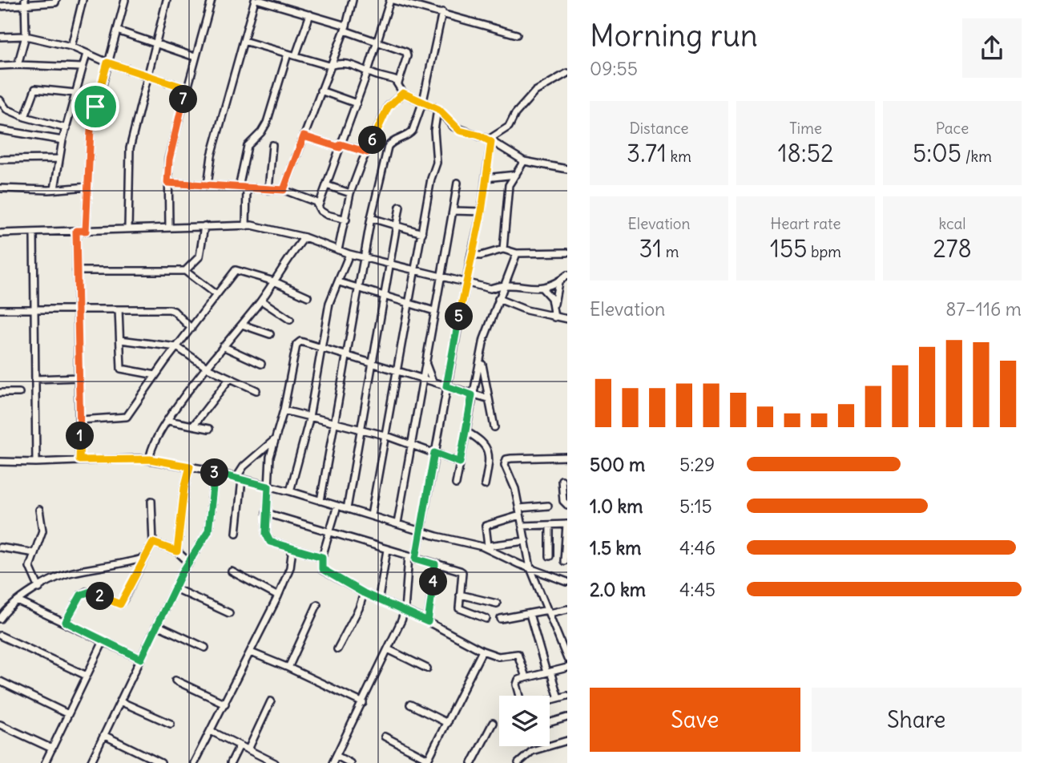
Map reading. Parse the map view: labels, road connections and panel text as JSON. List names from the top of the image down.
{
  "page": {
    "heading": ["Morning run", "09:55"],
    "pins": [
      "7",
      "6",
      "5",
      "1",
      "3",
      "4",
      "2"
    ],
    "stats": [
      ["Distance", "3.71 km"],
      ["Time", "18:52"],
      ["Pace", "5:05 /km"],
      ["Elevation", "31 m"],
      ["Heart rate", "155 bpm"],
      ["kcal", "278"]
    ],
    "chart": ["Elevation", "87–116 m"],
    "list": [
      {
        "name": "500 m",
        "note": "5:29"
      },
      {
        "name": "1.0 km",
        "note": "5:15"
      },
      {
        "name": "1.5 km",
        "note": "4:46"
      },
      {
        "name": "2.0 km",
        "note": "4:45"
      }
    ],
    "buttons": ["Save", "Share"]
  }
}
